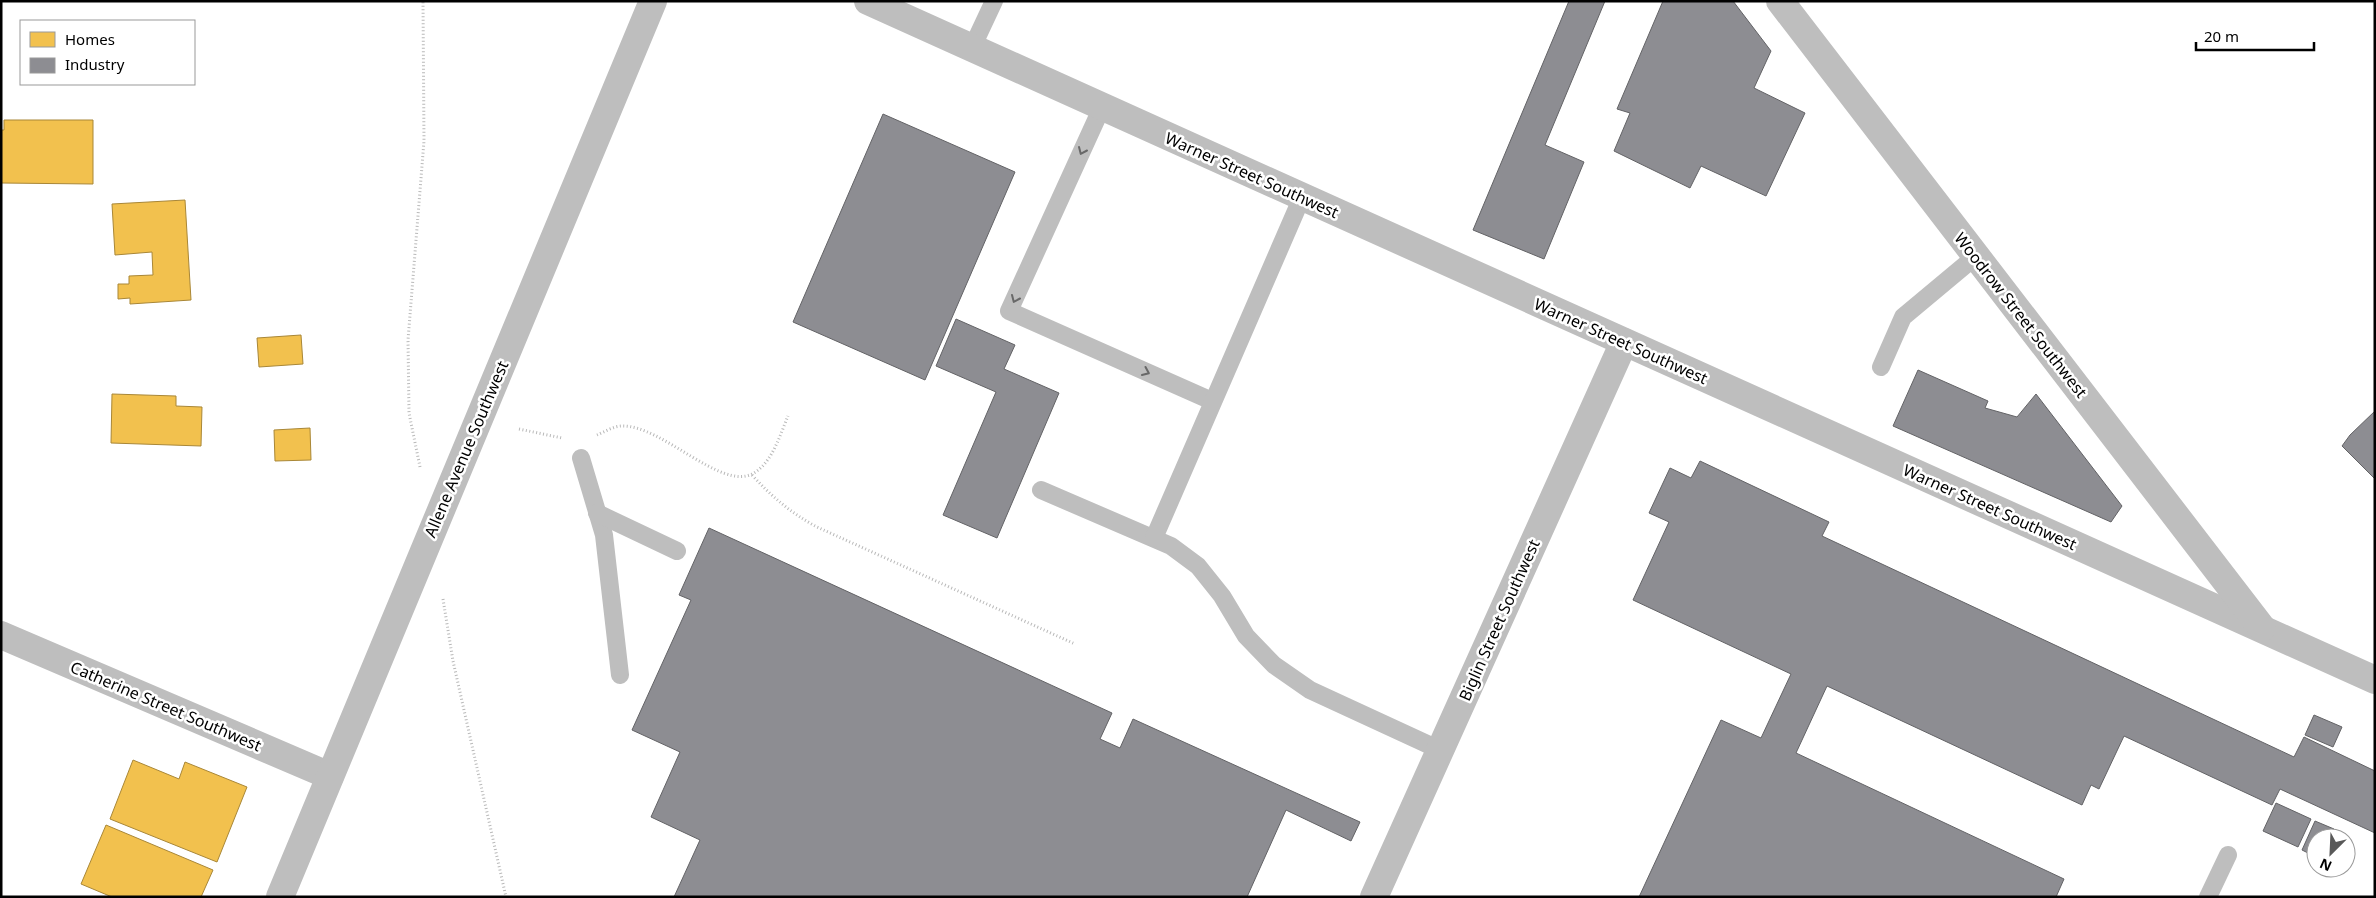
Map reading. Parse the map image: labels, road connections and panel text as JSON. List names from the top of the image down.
{
  "streets": {
    "street": [
      "Warner Street Southwest",
      "Woodrow Street Southwest",
      "Allene Avenue Southwest",
      "Biglin Street Southwest",
      "Catherine Street Southwest"
    ]
  },
  "crossings": [
    ["Warner Street Southwest", "Woodrow Street Southwest"],
    ["Warner Street Southwest", "Biglin Street Southwest"],
    ["Allene Avenue Southwest", "Catherine Street Southwest"]
  ],
  "legend": ["Homes", "Industry"],
  "scale_bar": "20 m",
  "north": "bottom left"
}
